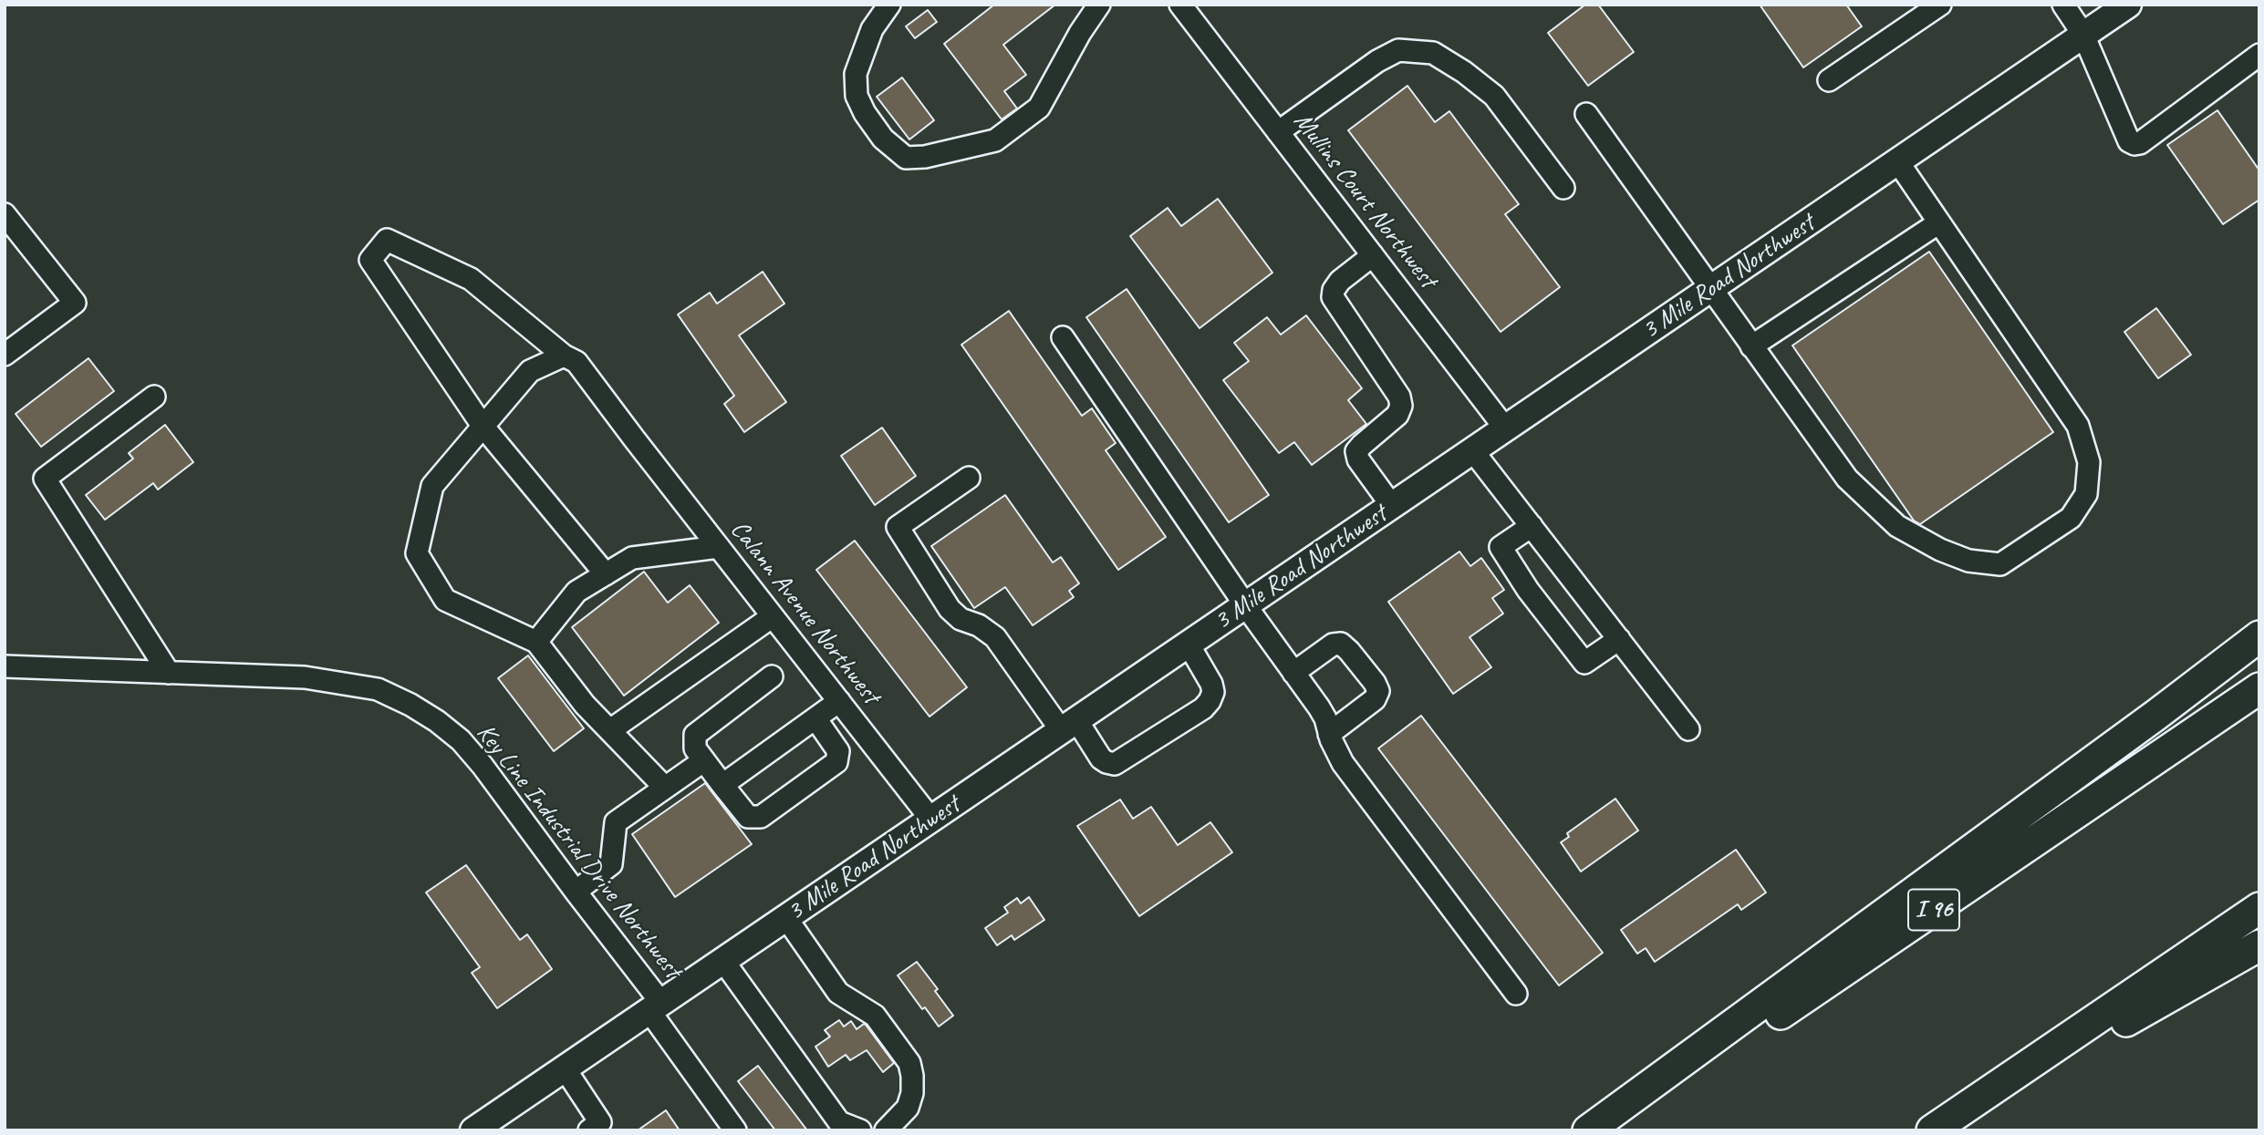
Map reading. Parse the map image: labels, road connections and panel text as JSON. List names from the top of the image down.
{
  "streets": {
    "highway": ["I 96"],
    "main road": ["3 Mile Road Northwest"],
    "street": ["Mullins Court Northwest", "Calann Avenue Northwest", "Key Line Industrial Drive Northwest"]
  },
  "crossings": [
    ["Mullins Court Northwest", "3 Mile Road Northwest"],
    ["3 Mile Road Northwest", "Calann Avenue Northwest"],
    ["3 Mile Road Northwest", "Key Line Industrial Drive Northwest"]
  ]
}
